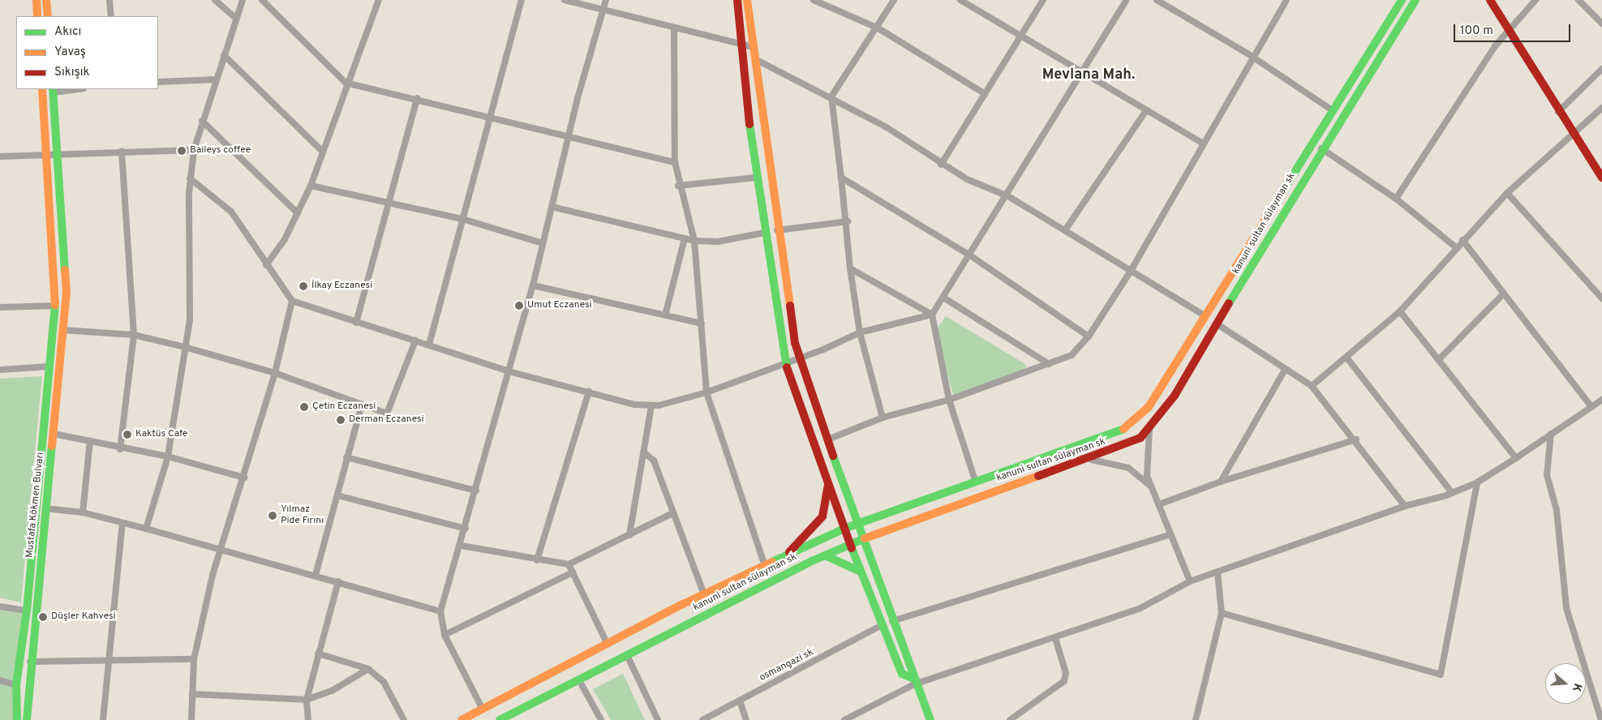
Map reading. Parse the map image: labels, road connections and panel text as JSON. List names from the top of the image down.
{
  "streets": {
    "main road": ["kanuni sultan sülayman sk", "Mustafa Kökmen Bulvarı"],
    "street": ["osmangazi sk"]
  },
  "districts": ["Mevlana Mah."],
  "places": [
    "Baileys coffee",
    "İlkay Eczanesi",
    "Umut Eczanesi",
    "Çetin Eczanesi",
    "Derman Eczanesi",
    "Kaktüs Cafe",
    "Yılmaz Pide Fırını",
    "Düşler Kahvesi"
  ],
  "legend": ["Akıcı", "Yavaş", "Sıkışık"],
  "scale_bar": "100 m",
  "north": "right"
}
